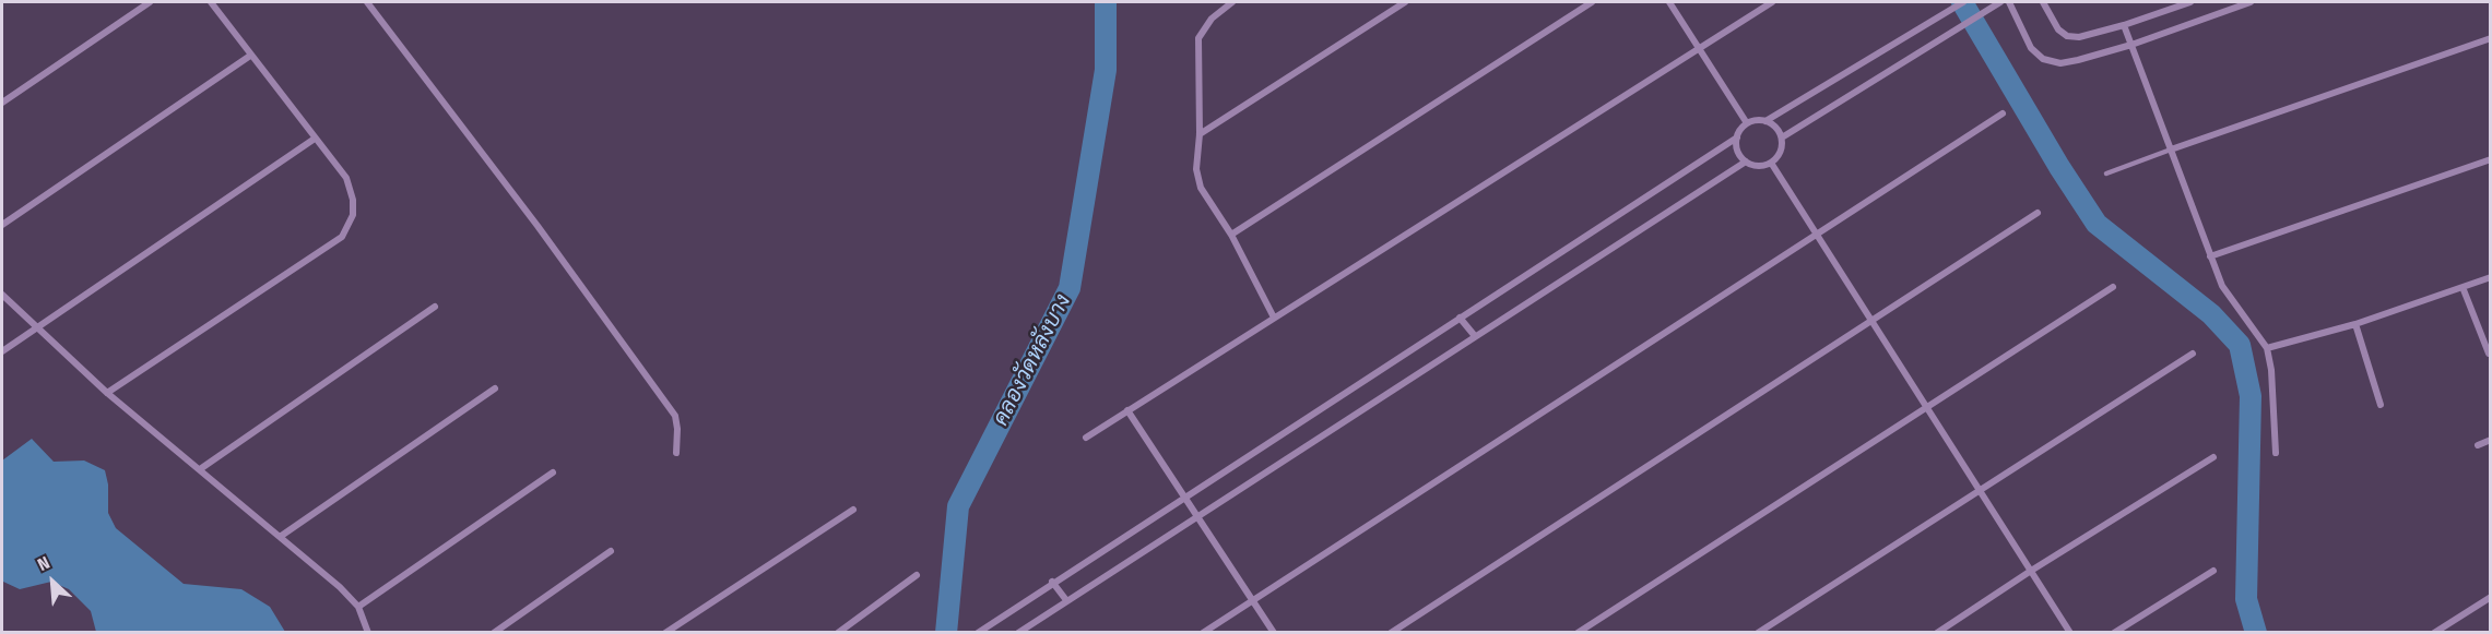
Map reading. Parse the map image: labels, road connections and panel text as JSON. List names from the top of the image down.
{
  "water": ["คลองวัดหลังบาง"],
  "north": "top left"
}
